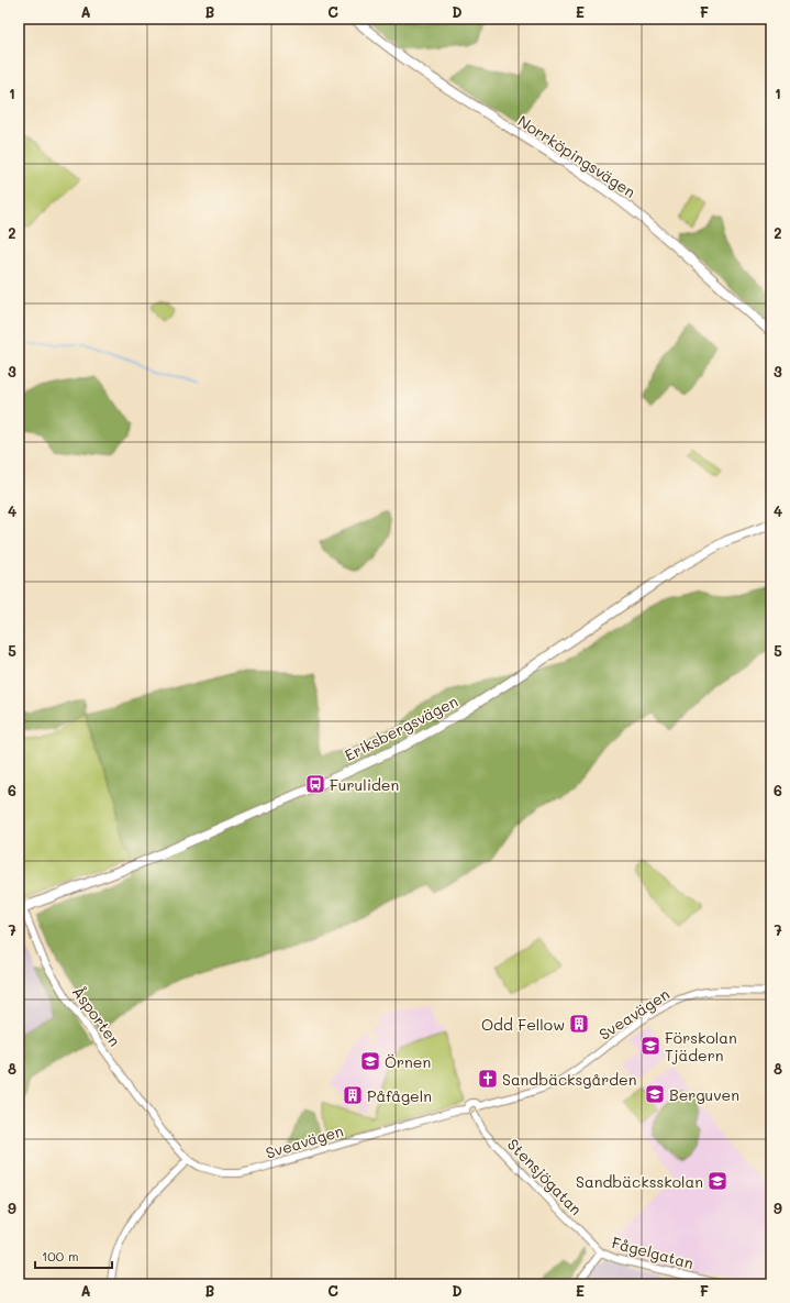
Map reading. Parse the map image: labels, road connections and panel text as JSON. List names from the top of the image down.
{
  "streets": {
    "main road": ["Norrköpingsvägen", "Eriksbergsvägen"],
    "street": [
      "Sveavägen",
      "Åsporten",
      "Stensjögatan",
      "Fågelgatan"
    ]
  },
  "crossings": [
    ["Eriksbergsvägen", "Åsporten"],
    ["Sveavägen", "Åsporten"],
    ["Sveavägen", "Stensjögatan"],
    ["Stensjögatan", "Fågelgatan"]
  ],
  "places": {
    "bus stop": ["Furuliden"],
    "building": ["Odd Fellow", "Påfågeln"],
    "school or university": [
      "Förskolan Tjädern",
      "Örnen",
      "Berguven",
      "Sandbäcksskolan"
    ],
    "church": ["Sandbäcksgården"]
  },
  "scale_bar": "100 m",
  "grid": {
    "columns": [
      "A",
      "B",
      "C",
      "D",
      "E",
      "F"
    ],
    "rows": [
      "1",
      "2",
      "3",
      "4",
      "5",
      "6",
      "7",
      "8",
      "9"
    ]
  }
}
